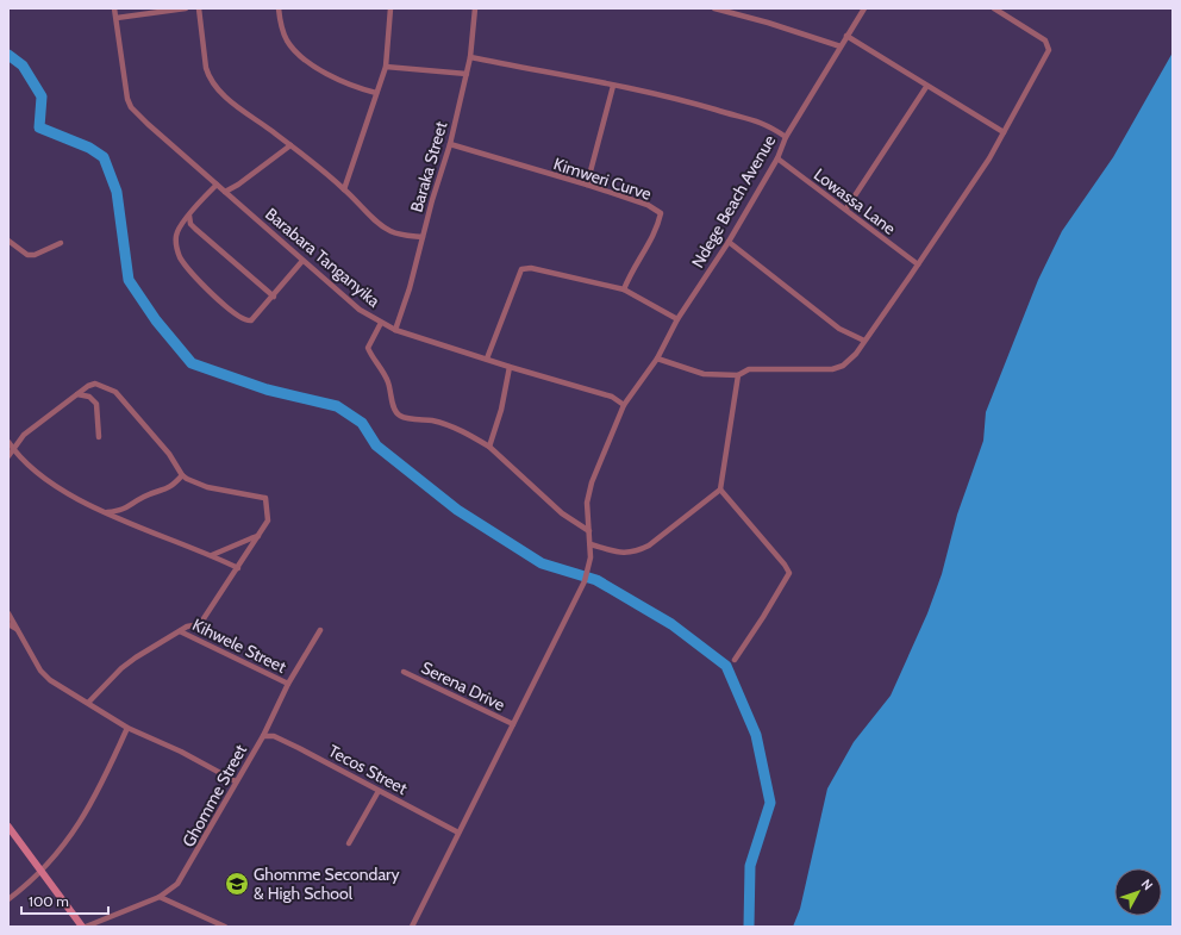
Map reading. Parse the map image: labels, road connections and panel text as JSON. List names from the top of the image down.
{
  "streets": {
    "street": [
      "Baraka Street",
      "Kimweri Curve",
      "Ndege Beach Avenue",
      "Lowassa Lane",
      "Barabara Tanganyika",
      "Kihwele Street",
      "Serena Drive",
      "Tecos Street",
      "Ghomme Street"
    ]
  },
  "crossings": [
    ["Baraka Street", "Kimweri Curve"],
    ["Baraka Street", "Barabara Tanganyika"],
    ["Ndege Beach Avenue", "Lowassa Lane"],
    ["Ndege Beach Avenue", "Barabara Tanganyika"],
    ["Ndege Beach Avenue", "Serena Drive"],
    ["Ndege Beach Avenue", "Tecos Street"],
    ["Kihwele Street", "Ghomme Street"],
    ["Tecos Street", "Ghomme Street"]
  ],
  "places": {
    "school or university": ["Ghomme Secondary & High School"]
  },
  "scale_bar": "100 m",
  "north": "top right"
}
